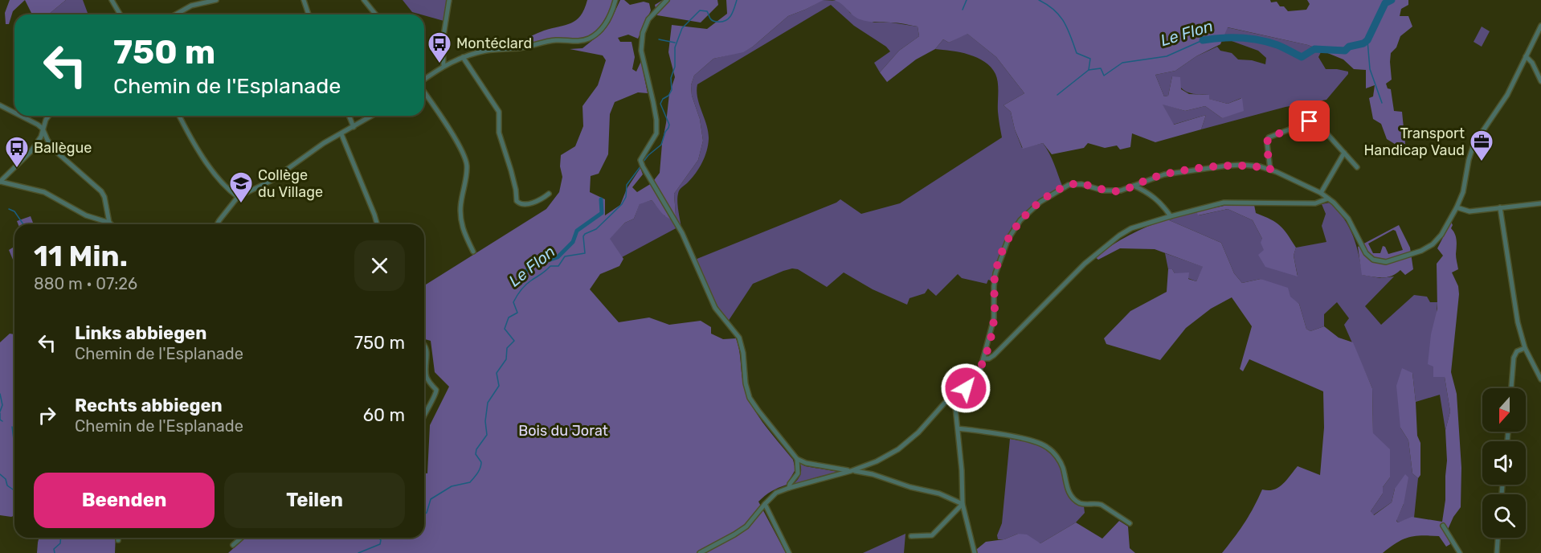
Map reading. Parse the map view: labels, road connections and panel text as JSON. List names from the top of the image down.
{
  "water": ["Le Flon"],
  "parks": ["Bois du Jorat"],
  "places": {
    "bus stop": ["Montéclard", "Ballègue"],
    "office": ["Transport Handicap Vaud"],
    "school or university": ["Collège du Village"]
  },
  "north": "bottom",
  "page": {
    "turn": ["750 m", "Chemin de l'Esplanade"],
    "heading": ["11 Min.", "880 m · 07:26"],
    "list": [
      {
        "name": "Links abbiegen",
        "note": "Chemin de l'Esplanade",
        "value": "750 m"
      },
      {
        "name": "Rechts abbiegen",
        "note": "Chemin de l'Esplanade",
        "value": "60 m"
      }
    ],
    "buttons": ["Beenden", "Teilen"]
  }
}
